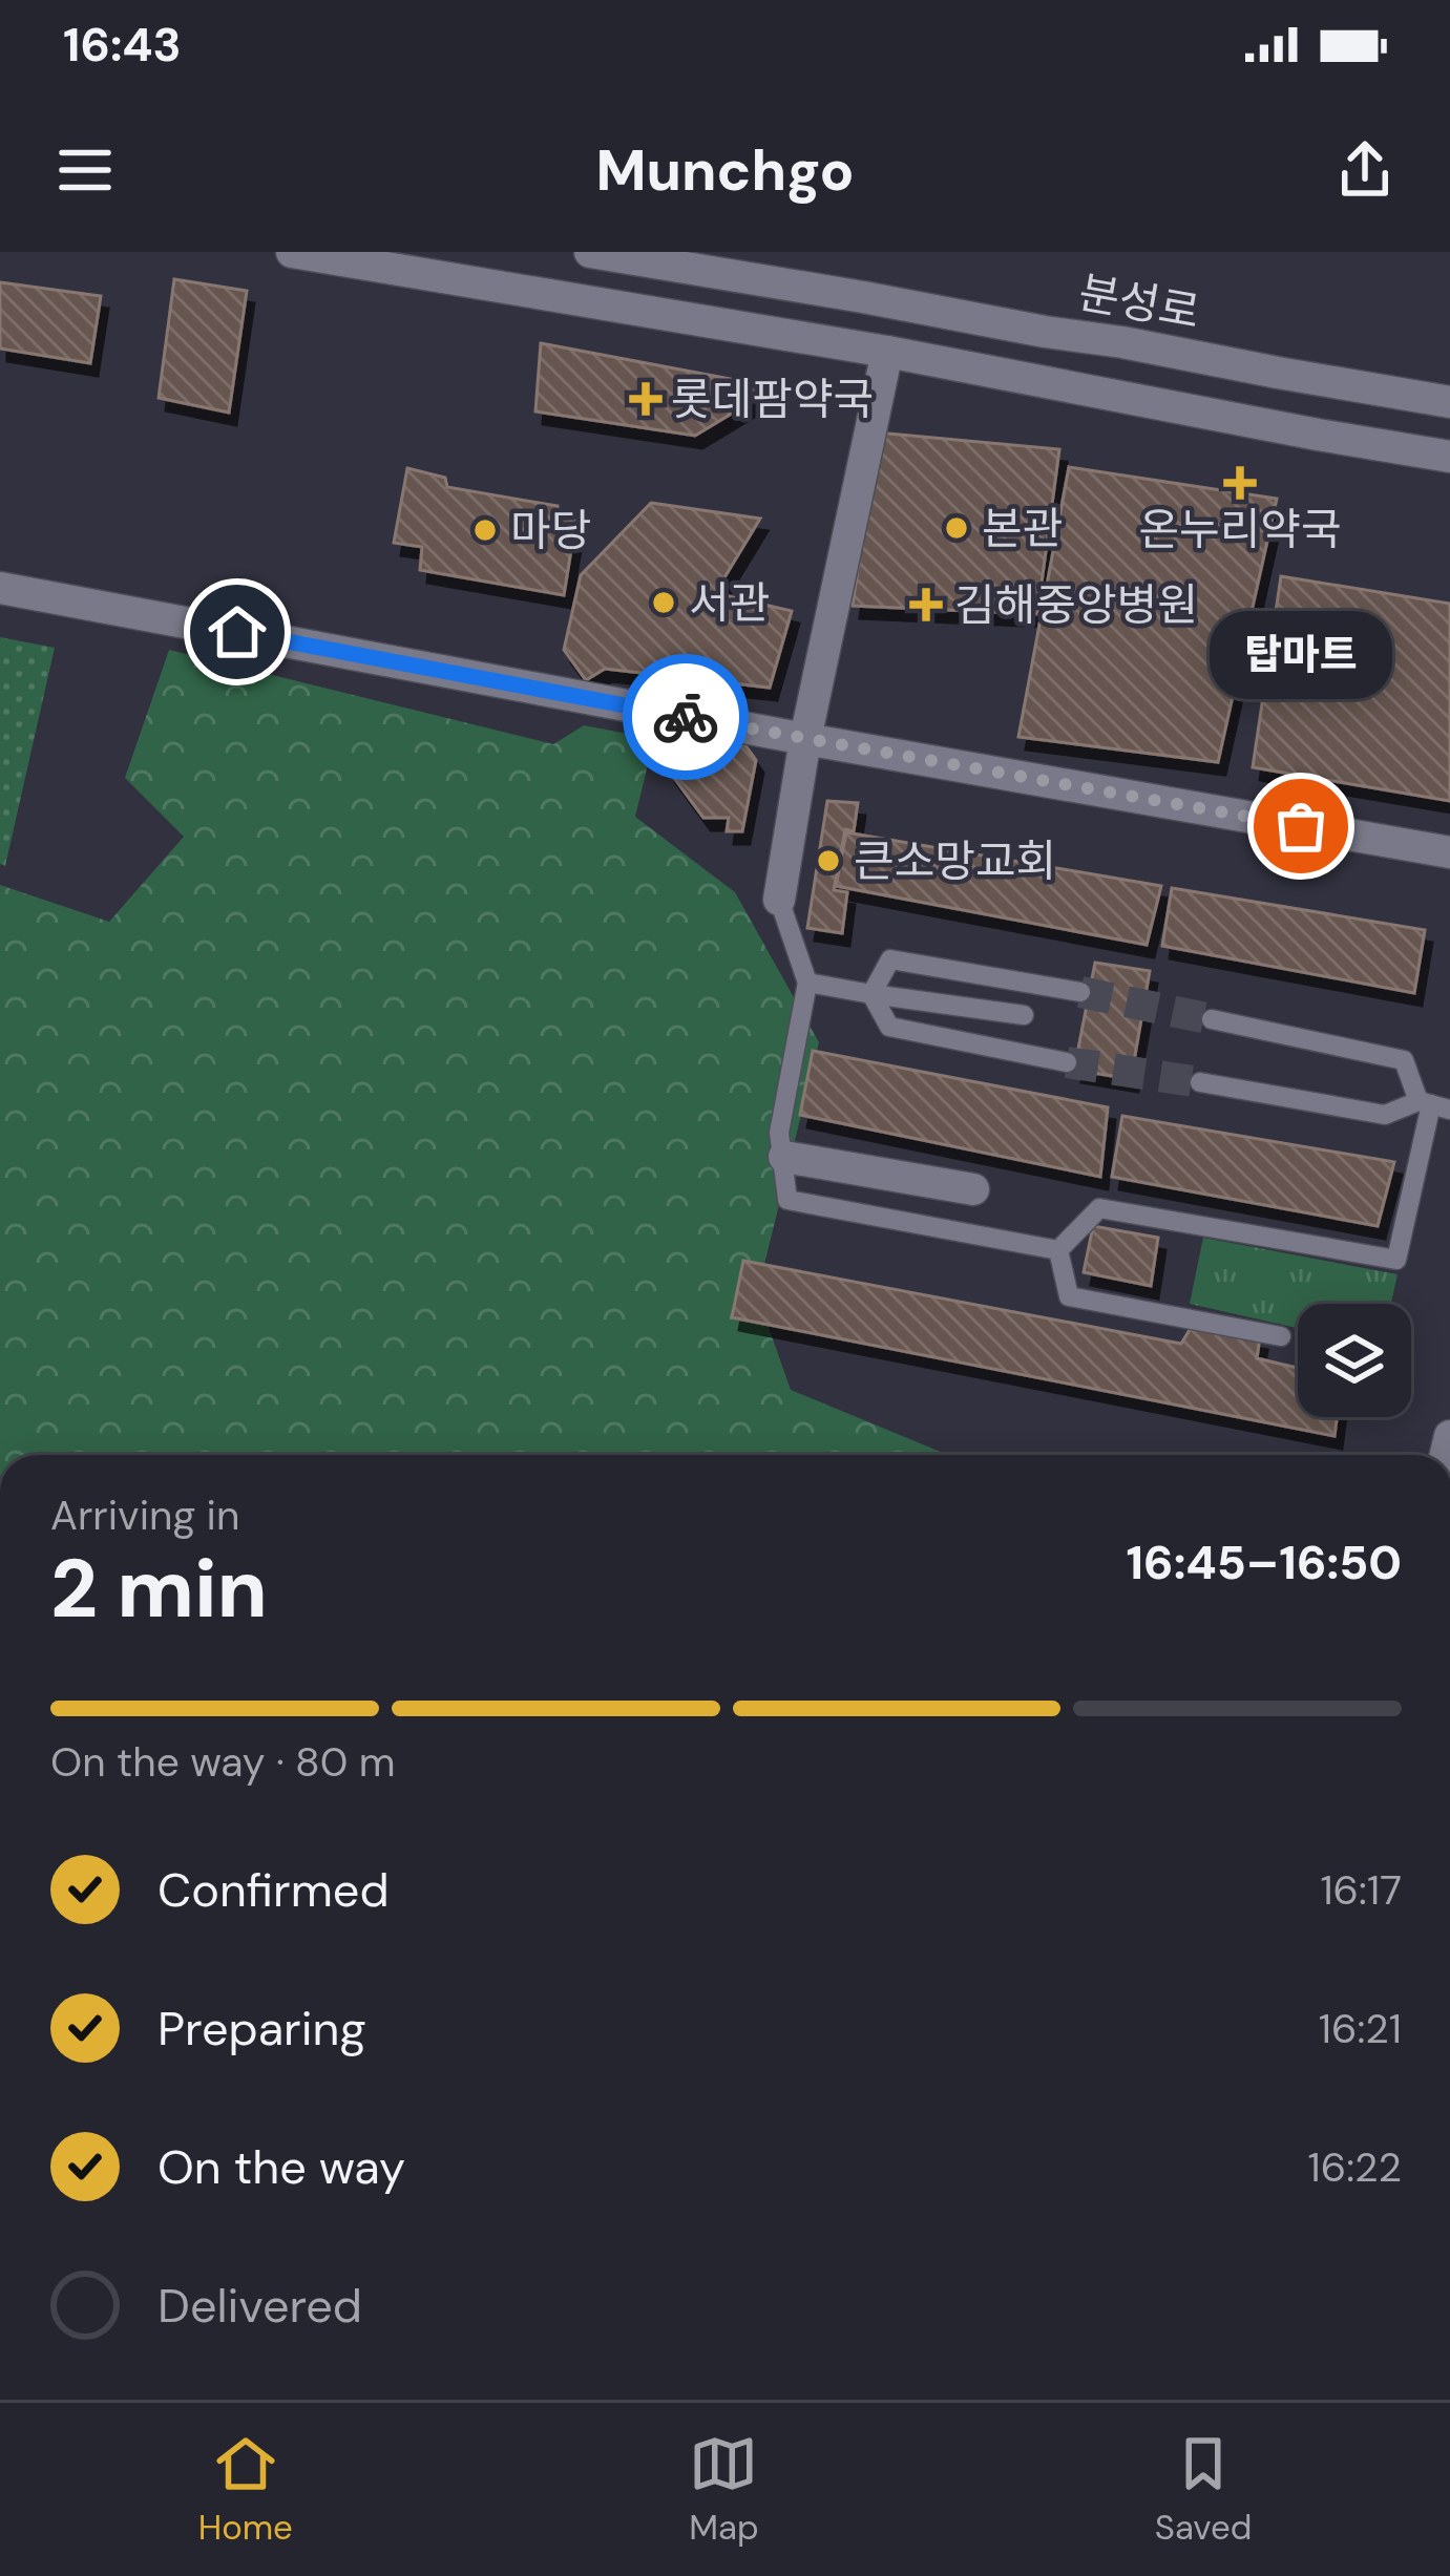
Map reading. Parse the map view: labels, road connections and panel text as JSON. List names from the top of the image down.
{
  "streets": {
    "street": ["분성로"]
  },
  "places": {
    "health": ["롯데팜약국", "온누리약국", "김해중앙병원"],
    "other": [
      "본관",
      "마당",
      "서관",
      "탑마트",
      "큰소망교회"
    ]
  },
  "page": {
    "status": "16:43",
    "header": "Munchgo",
    "bubble": "탑마트",
    "heading": ["2 min", "Arriving in", "16:45–16:50"],
    "bar": "On the way · 80 m",
    "list": [
      ["Confirmed", "16:17"],
      ["Preparing", "16:21"],
      ["On the way", "16:22"],
      "Delivered"
    ],
    "tabs": ["Home", "Map", "Saved"]
  }
}
